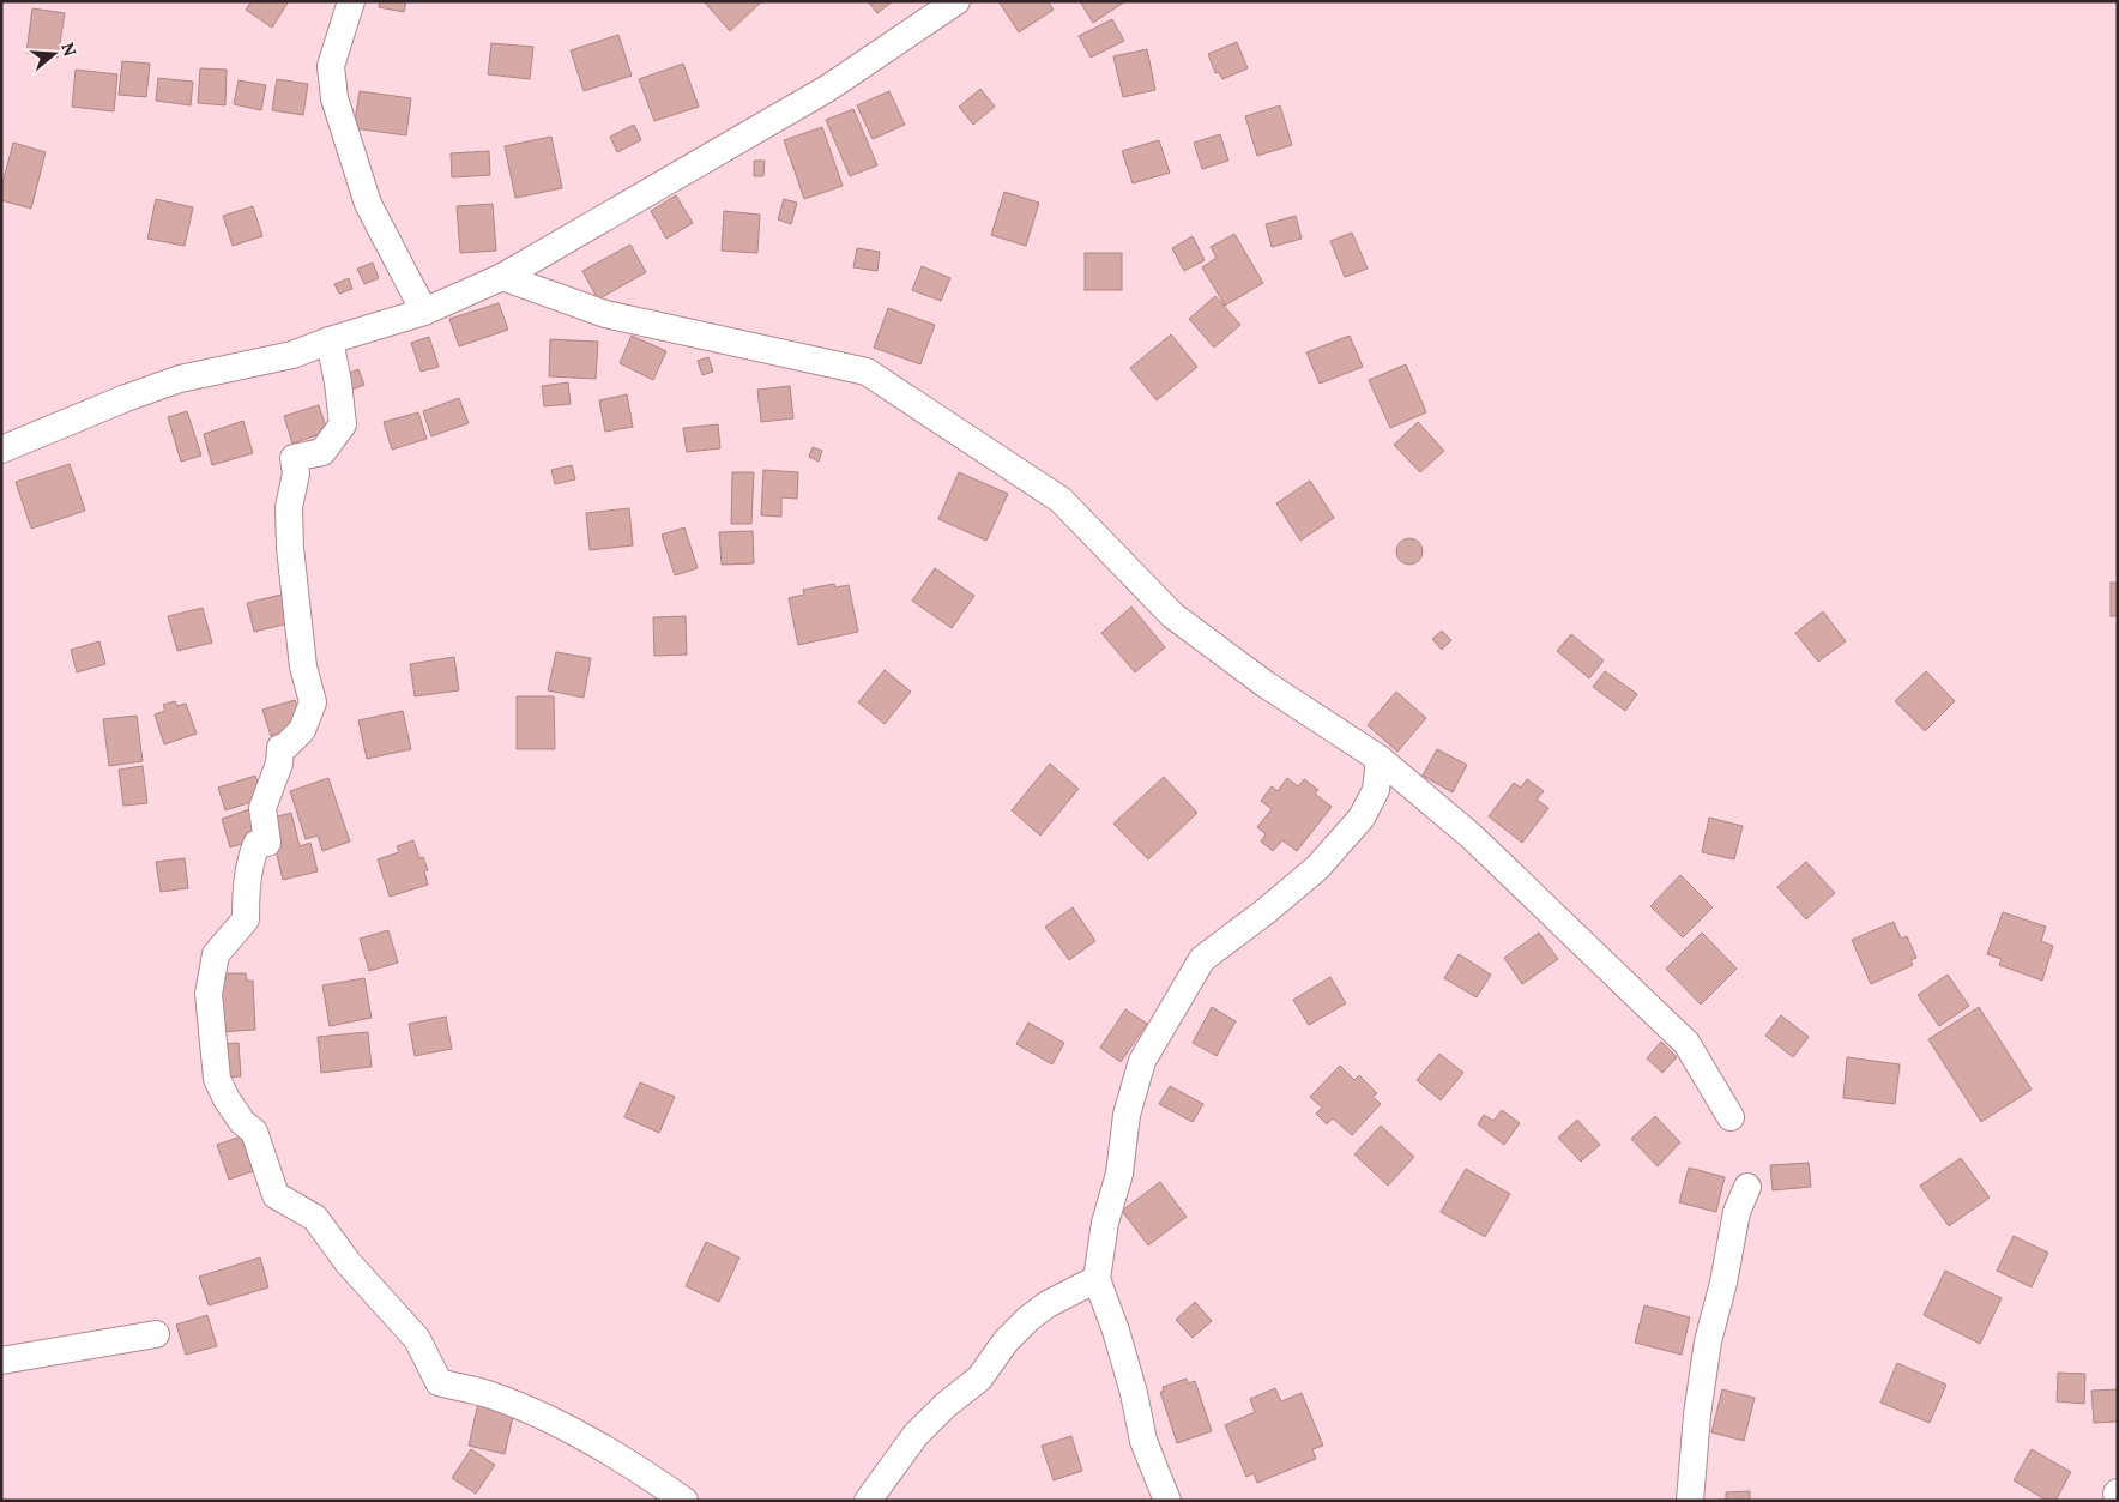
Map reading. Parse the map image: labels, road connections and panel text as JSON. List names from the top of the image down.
{
  "north": "right"
}
